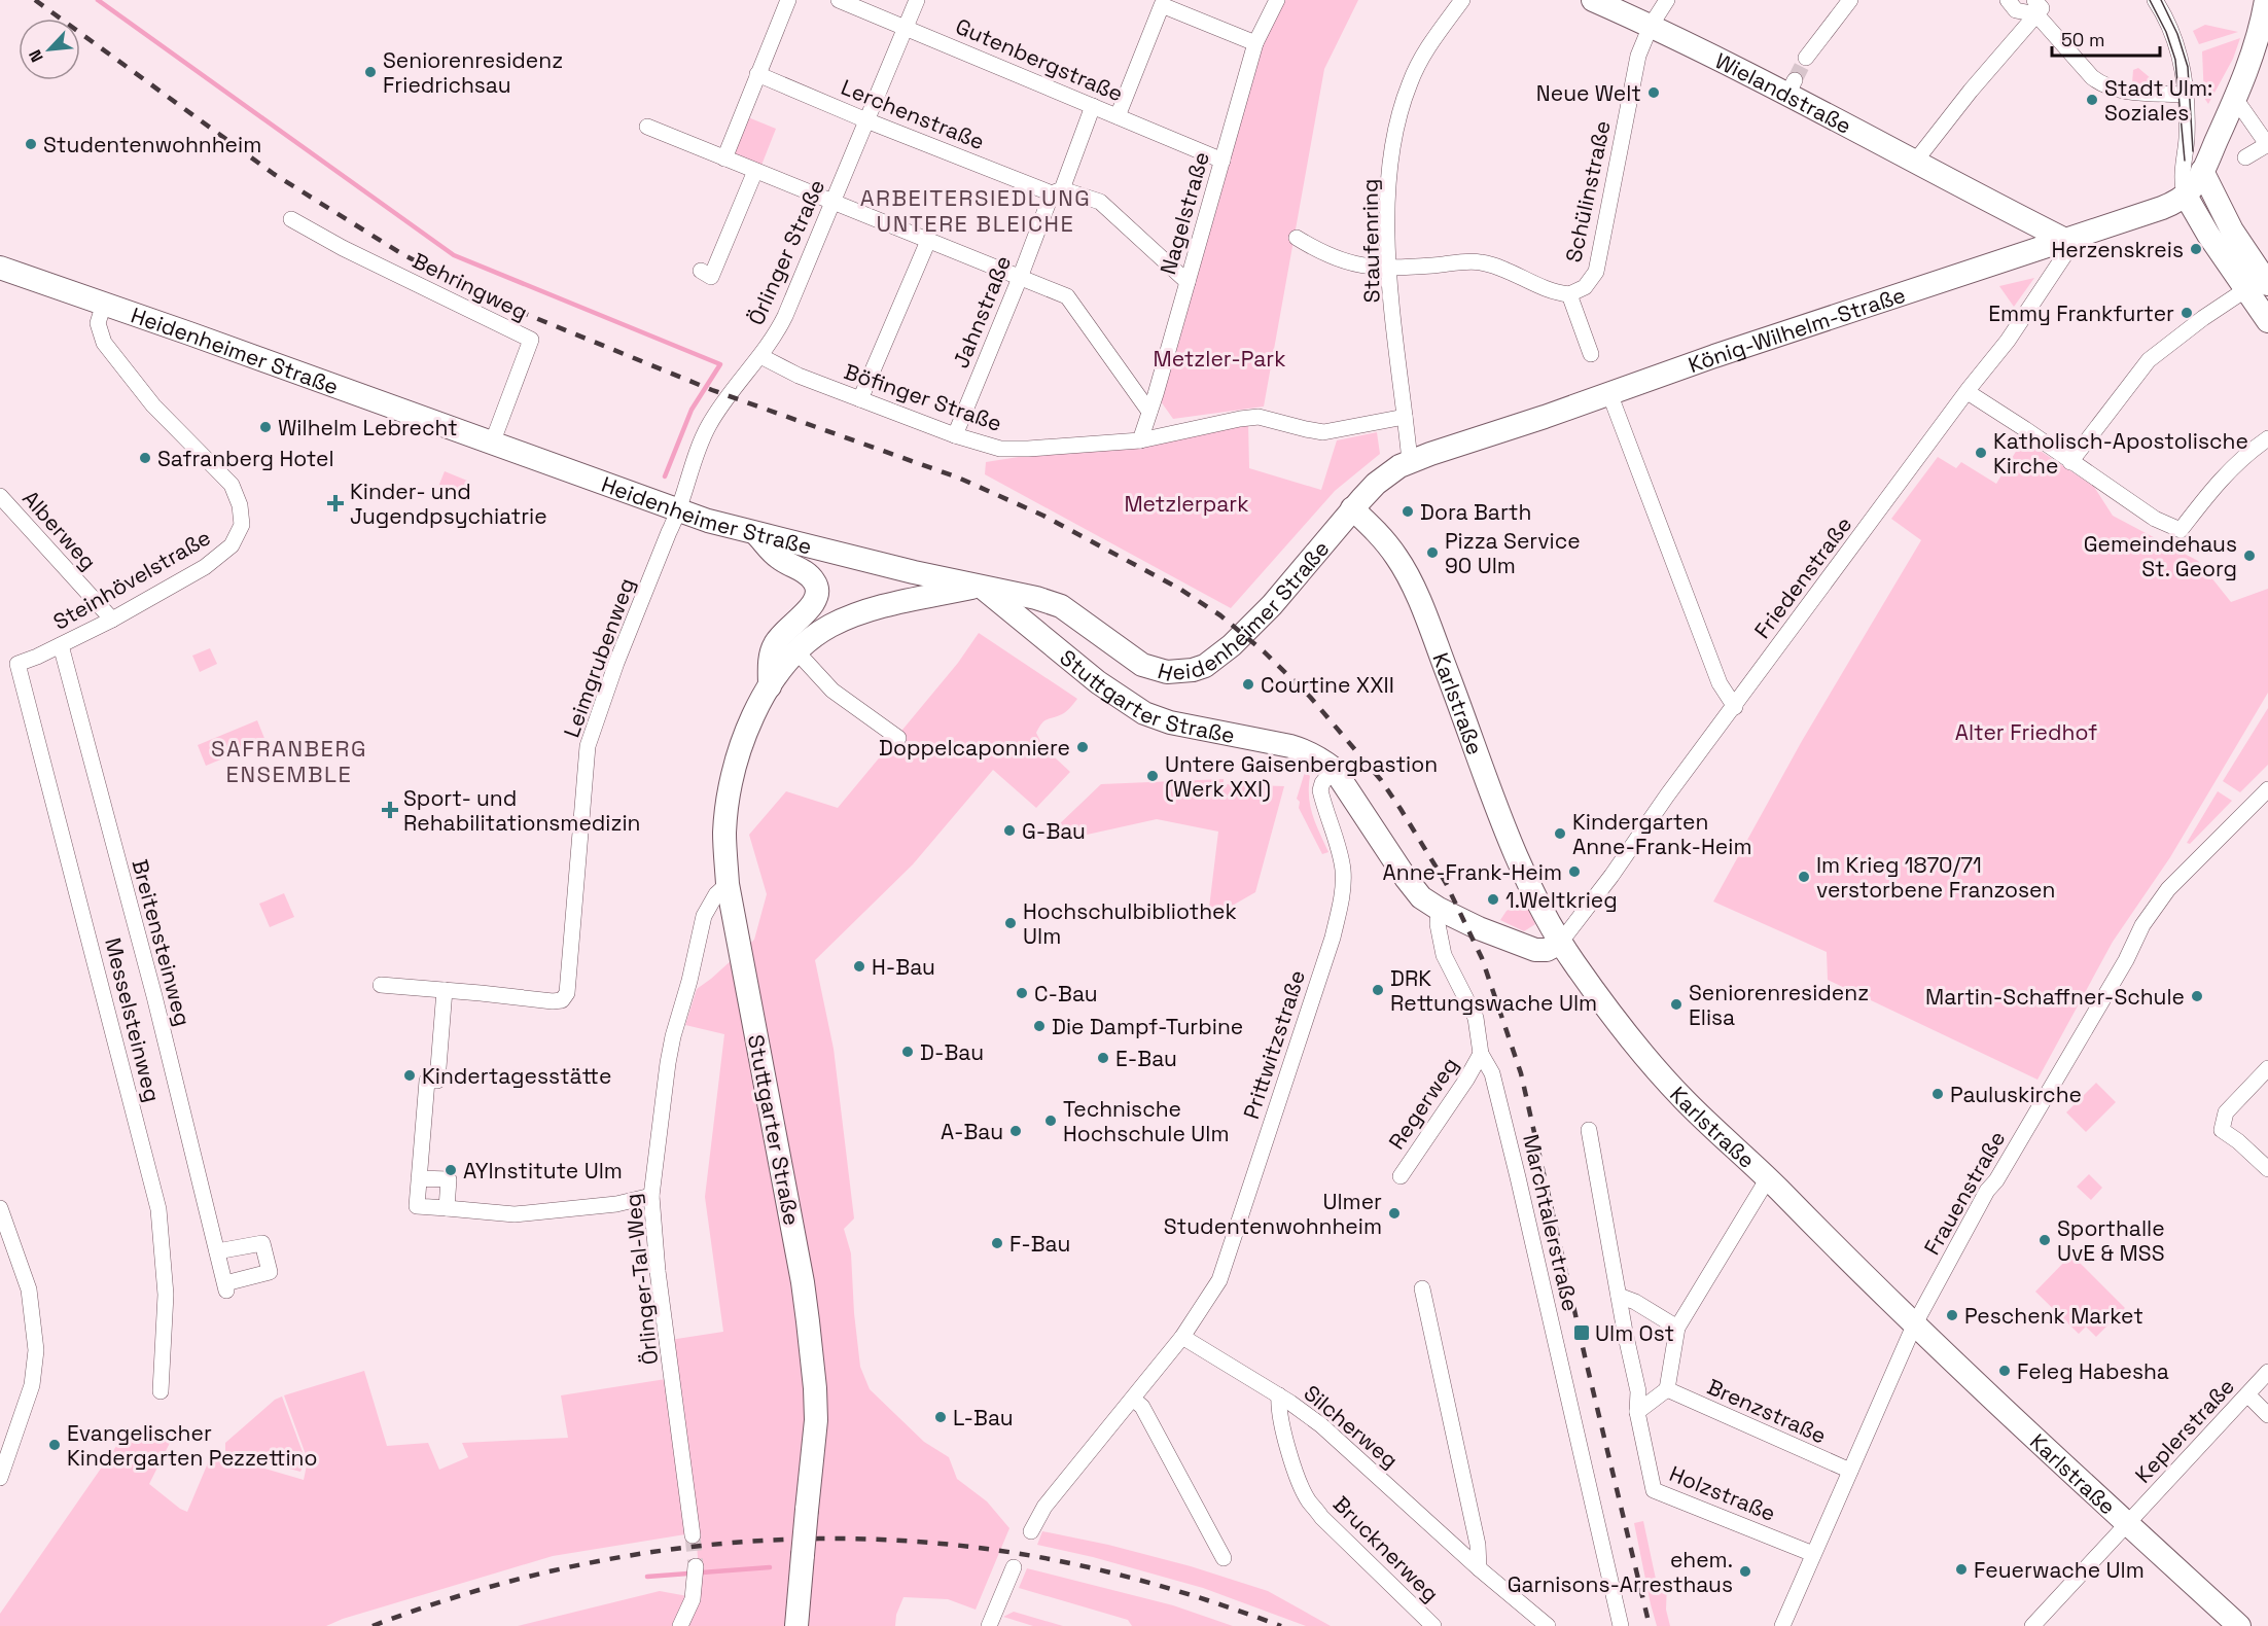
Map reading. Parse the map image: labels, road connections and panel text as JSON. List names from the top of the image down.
{
  "streets": {
    "main road": [
      "Wielandstraße",
      "König-Wilhelm-Straße",
      "Heidenheimer Straße",
      "Stuttgarter Straße",
      "Karlstraße"
    ],
    "street": [
      "Gutenbergstraße",
      "Lerchenstraße",
      "Schülinstraße",
      "Nagelstraße",
      "Staufenring",
      "Örlinger Straße",
      "Behringweg",
      "Jahnstraße",
      "Böfinger Straße",
      "Alberweg",
      "Friedenstraße",
      "Steinhövelstraße",
      "Leimgrubenweg",
      "Breitensteinweg",
      "Messelsteinweg",
      "Prittwitzstraße",
      "Regerweg",
      "Frauenstraße",
      "Marchtalerstraße",
      "Örlinger-Tal-Weg",
      "Brenzstraße",
      "Silcherweg",
      "Keplerstraße",
      "Holzstraße",
      "Brucknerweg"
    ]
  },
  "crossings": [
    ["Gutenbergstraße", "Nagelstraße"],
    ["Gutenbergstraße", "Örlinger Straße"],
    ["Gutenbergstraße", "Jahnstraße"],
    ["Wielandstraße", "Schülinstraße"],
    ["Wielandstraße", "König-Wilhelm-Straße"],
    ["Wielandstraße", "Friedenstraße"],
    ["Lerchenstraße", "Nagelstraße"],
    ["Lerchenstraße", "Örlinger Straße"],
    ["Lerchenstraße", "Jahnstraße"],
    ["Nagelstraße", "Böfinger Straße"],
    ["Staufenring", "König-Wilhelm-Straße"],
    ["Staufenring", "Heidenheimer Straße"],
    ["Staufenring", "Böfinger Straße"],
    ["Örlinger Straße", "Heidenheimer Straße"],
    ["Örlinger Straße", "Böfinger Straße"],
    ["Örlinger Straße", "Leimgrubenweg"],
    ["Behringweg", "Heidenheimer Straße"],
    ["Jahnstraße", "Böfinger Straße"],
    ["König-Wilhelm-Straße", "Heidenheimer Straße"],
    ["König-Wilhelm-Straße", "Friedenstraße"],
    ["Heidenheimer Straße", "Steinhövelstraße"],
    ["Heidenheimer Straße", "Leimgrubenweg"],
    ["Heidenheimer Straße", "Stuttgarter Straße"],
    ["Heidenheimer Straße", "Karlstraße"],
    ["Alberweg", "Steinhövelstraße"],
    ["Friedenstraße", "Stuttgarter Straße"],
    ["Friedenstraße", "Karlstraße"],
    ["Steinhövelstraße", "Breitensteinweg"],
    ["Steinhövelstraße", "Messelsteinweg"],
    ["Stuttgarter Straße", "Karlstraße"],
    ["Stuttgarter Straße", "Prittwitzstraße"],
    ["Stuttgarter Straße", "Marchtalerstraße"],
    ["Stuttgarter Straße", "Örlinger-Tal-Weg"],
    ["Karlstraße", "Frauenstraße"],
    ["Karlstraße", "Keplerstraße"],
    ["Prittwitzstraße", "Silcherweg"],
    ["Regerweg", "Marchtalerstraße"],
    ["Frauenstraße", "Brenzstraße"],
    ["Frauenstraße", "Holzstraße"],
    ["Silcherweg", "Brucknerweg"]
  ],
  "districts": ["ARBEITERSIEDLUNG UNTERE BLEICHE", "SAFRANBERG ENSEMBLE"],
  "parks": ["Metzler-Park", "Metzlerpark", "Alter Friedhof"],
  "places": {
    "other": [
      "Seniorenresidenz Friedrichsau",
      "Neue Welt",
      "Stadt Ulm: Soziales",
      "Studentenwohnheim",
      "Herzenskreis",
      "Emmy Frankfurter",
      "Wilhelm Lebrecht",
      "Katholisch-Apostolische Kirche",
      "Safranberg Hotel",
      "Dora Barth",
      "Pizza Service 90 Ulm",
      "Gemeindehaus St. Georg",
      "Courtine XXII",
      "Doppelcaponniere",
      "Untere Gaisenbergbastion (Werk XXI)",
      "G-Bau",
      "Kindergarten Anne-Frank-Heim",
      "Anne-Frank-Heim",
      "Im Krieg 1870/71 verstorbene Franzosen",
      "1.Weltkrieg",
      "Hochschulbibliothek Ulm",
      "H-Bau",
      "DRK Rettungswache Ulm",
      "C-Bau",
      "Martin-Schaffner-Schule",
      "Seniorenresidenz Elisa",
      "Die Dampf-Turbine",
      "D-Bau",
      "E-Bau",
      "Kindertagesstätte",
      "Pauluskirche",
      "Technische Hochschule Ulm",
      "A-Bau",
      "AYInstitute Ulm",
      "Ulmer Studentenwohnheim",
      "Sporthalle UvE & MSS",
      "F-Bau",
      "Peschenk Market",
      "Feleg Habesha",
      "L-Bau",
      "Evangelischer Kindergarten Pezzettino",
      "Feuerwache Ulm",
      "ehem. Garnisons-Arresthaus"
    ],
    "health": ["Kinder- und Jugendpsychiatrie", "Sport- und Rehabilitationsmedizin"],
    "transit": ["Ulm Ost"]
  },
  "scale_bar": "50 m",
  "north": "bottom left"
}
